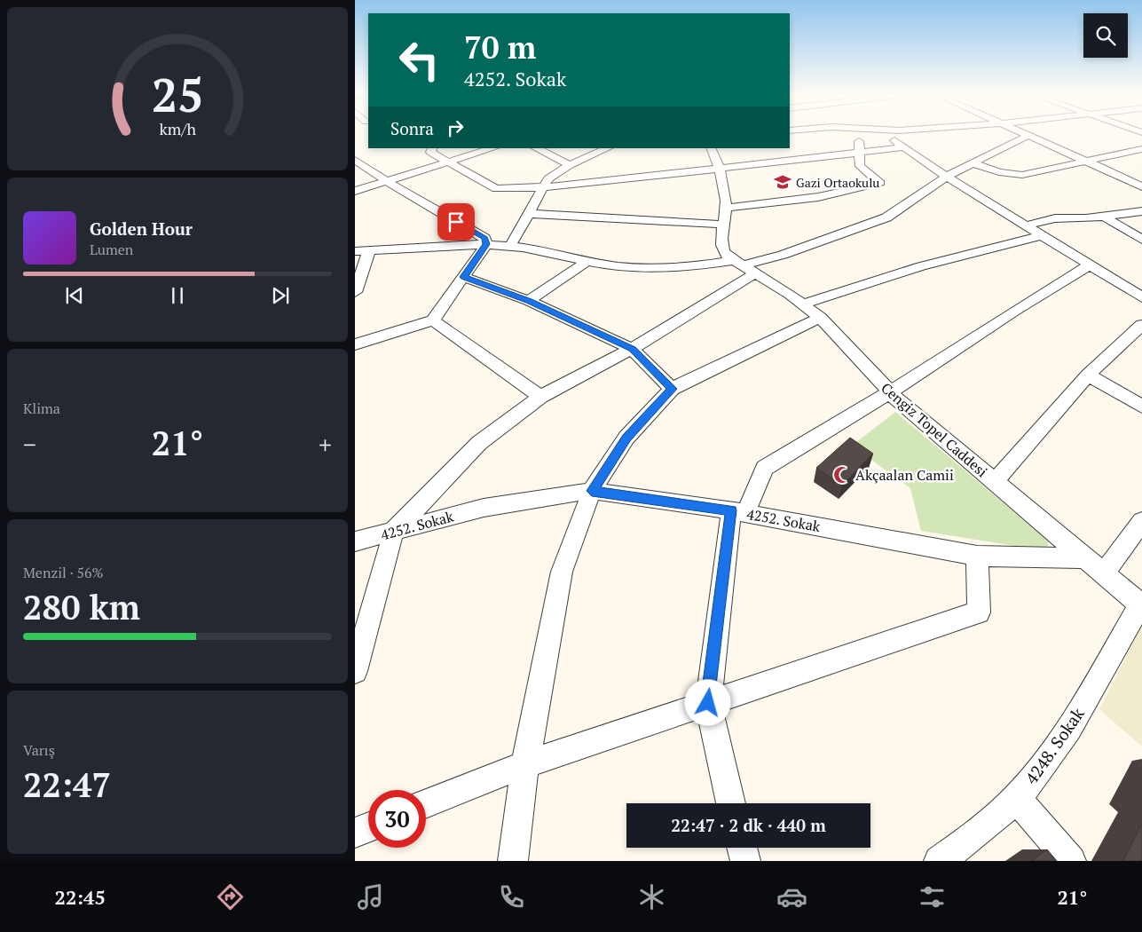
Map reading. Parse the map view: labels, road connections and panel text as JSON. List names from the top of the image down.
{
  "streets": {
    "street": ["Cengiz Topel Caddesi", "4252. Sokak", "4248. Sokak"]
  },
  "crossings": [
    ["Cengiz Topel Caddesi", "4252. Sokak"],
    ["Cengiz Topel Caddesi", "4248. Sokak"]
  ],
  "places": {
    "school or university": ["Gazi Ortaokulu"],
    "mosque": ["Akçaalan Camii"]
  },
  "page": {
    "turn": ["70 m", "4252. Sokak"],
    "then": "Sonra",
    "song": ["Golden Hour", "Lumen"],
    "tile": [
      "Klima",
      ["Menzil · 56%", "280 km"],
      ["Varış", "22:47"]
    ],
    "heat": ["−", "21°", "+"],
    "limit": "30",
    "trip": "22:47 · 2 dk · 440 m",
    "tabs": ["22:45", "21°"],
    "gauge": ["25", "km/h"]
  }
}
